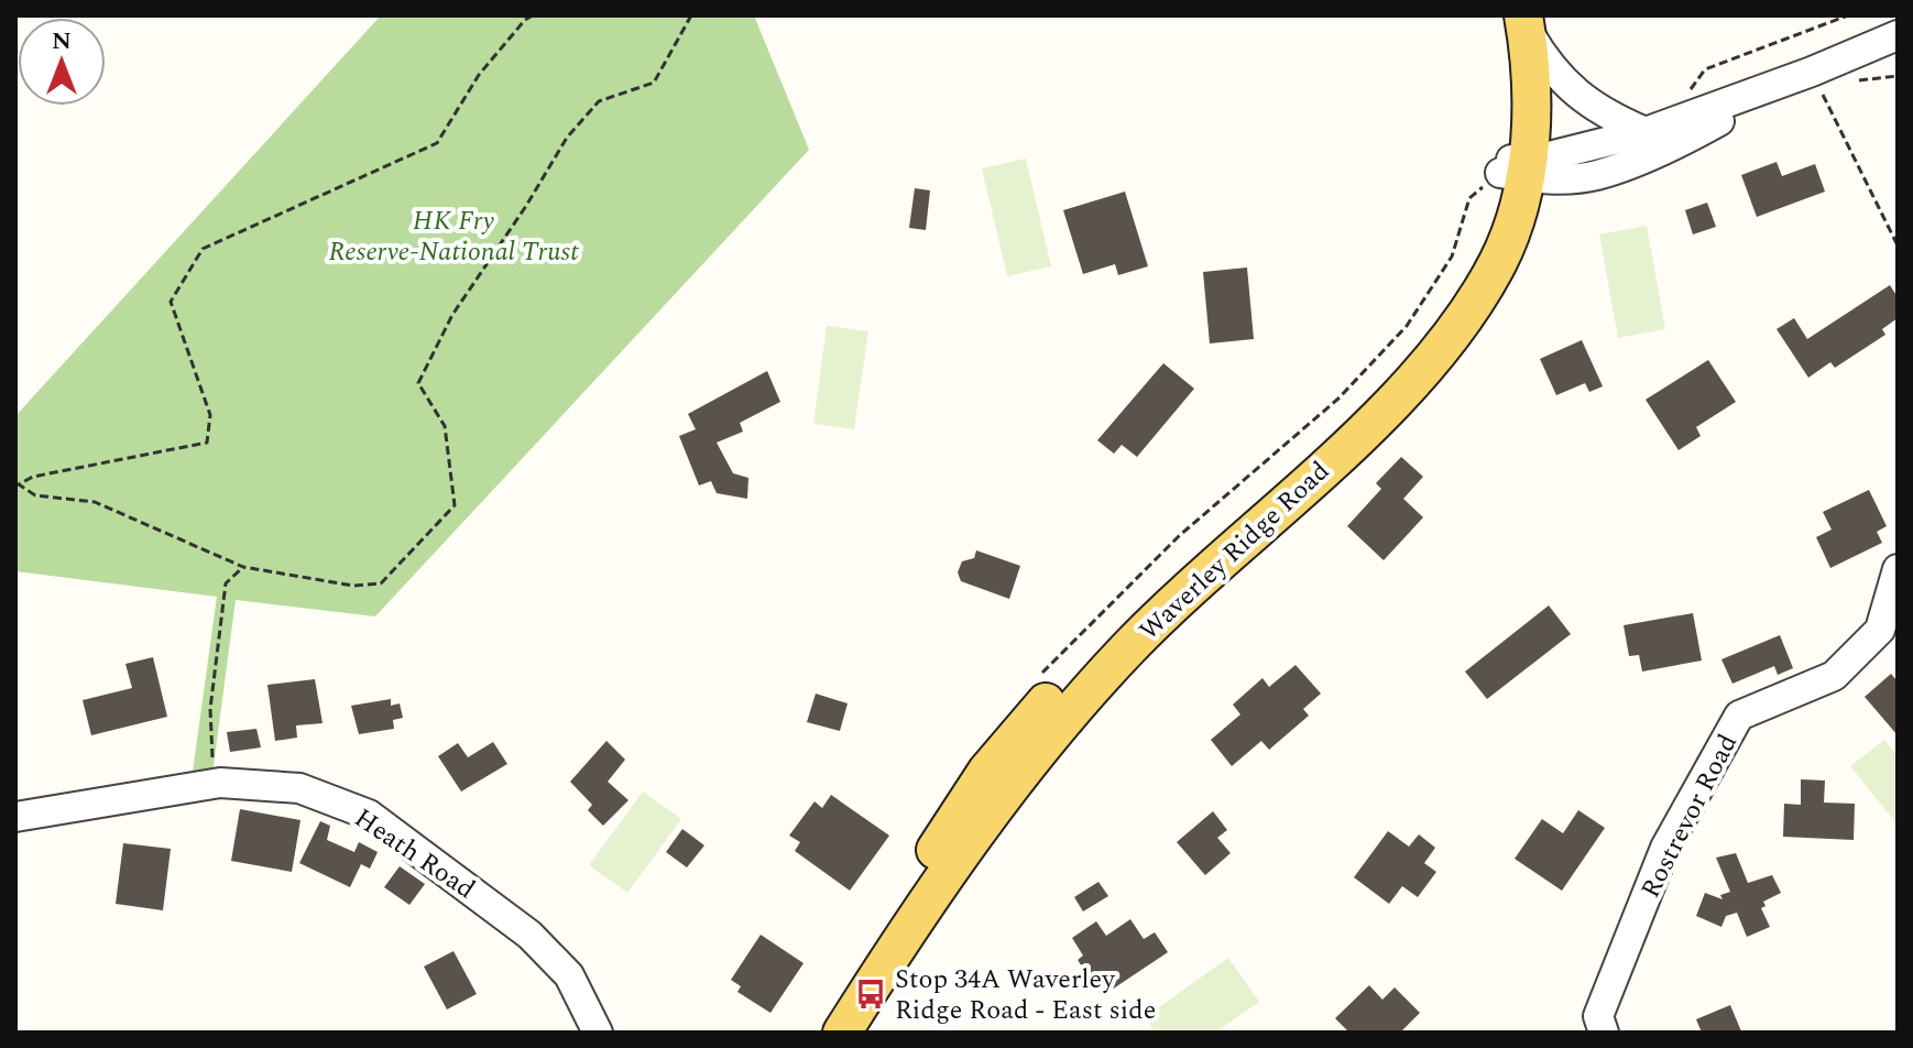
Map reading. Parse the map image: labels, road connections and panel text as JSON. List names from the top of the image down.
{
  "streets": {
    "main road": ["Waverley Ridge Road"],
    "street": ["Rostrevor Road", "Heath Road"]
  },
  "parks": ["HK Fry Reserve-National Trust"],
  "places": {
    "bus stop": ["Stop 34A Waverley Ridge Road - East side"]
  },
  "north": "top"
}
